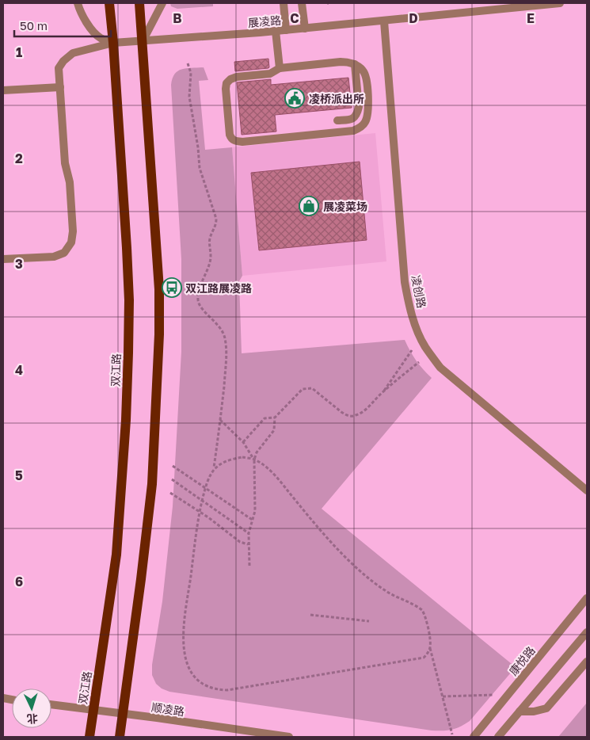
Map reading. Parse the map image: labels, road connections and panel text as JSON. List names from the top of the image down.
{
  "streets": {
    "main road": ["双江路"],
    "street": [
      "展凌路",
      "凌创路",
      "康悦路",
      "顺凌路"
    ]
  },
  "crossings": [
    ["展凌路", "凌创路"],
    ["展凌路", "双江路"],
    ["双江路", "顺凌路"]
  ],
  "places": {
    "public building": ["凌桥派出所"],
    "shop": ["展凌菜场"],
    "bus stop": ["双江路展凌路"]
  },
  "scale_bar": "50 m",
  "north": "bottom",
  "grid": {
    "columns": [
      "B",
      "C",
      "D",
      "E"
    ],
    "rows": [
      "1",
      "2",
      "3",
      "4",
      "5",
      "6"
    ]
  }
}
